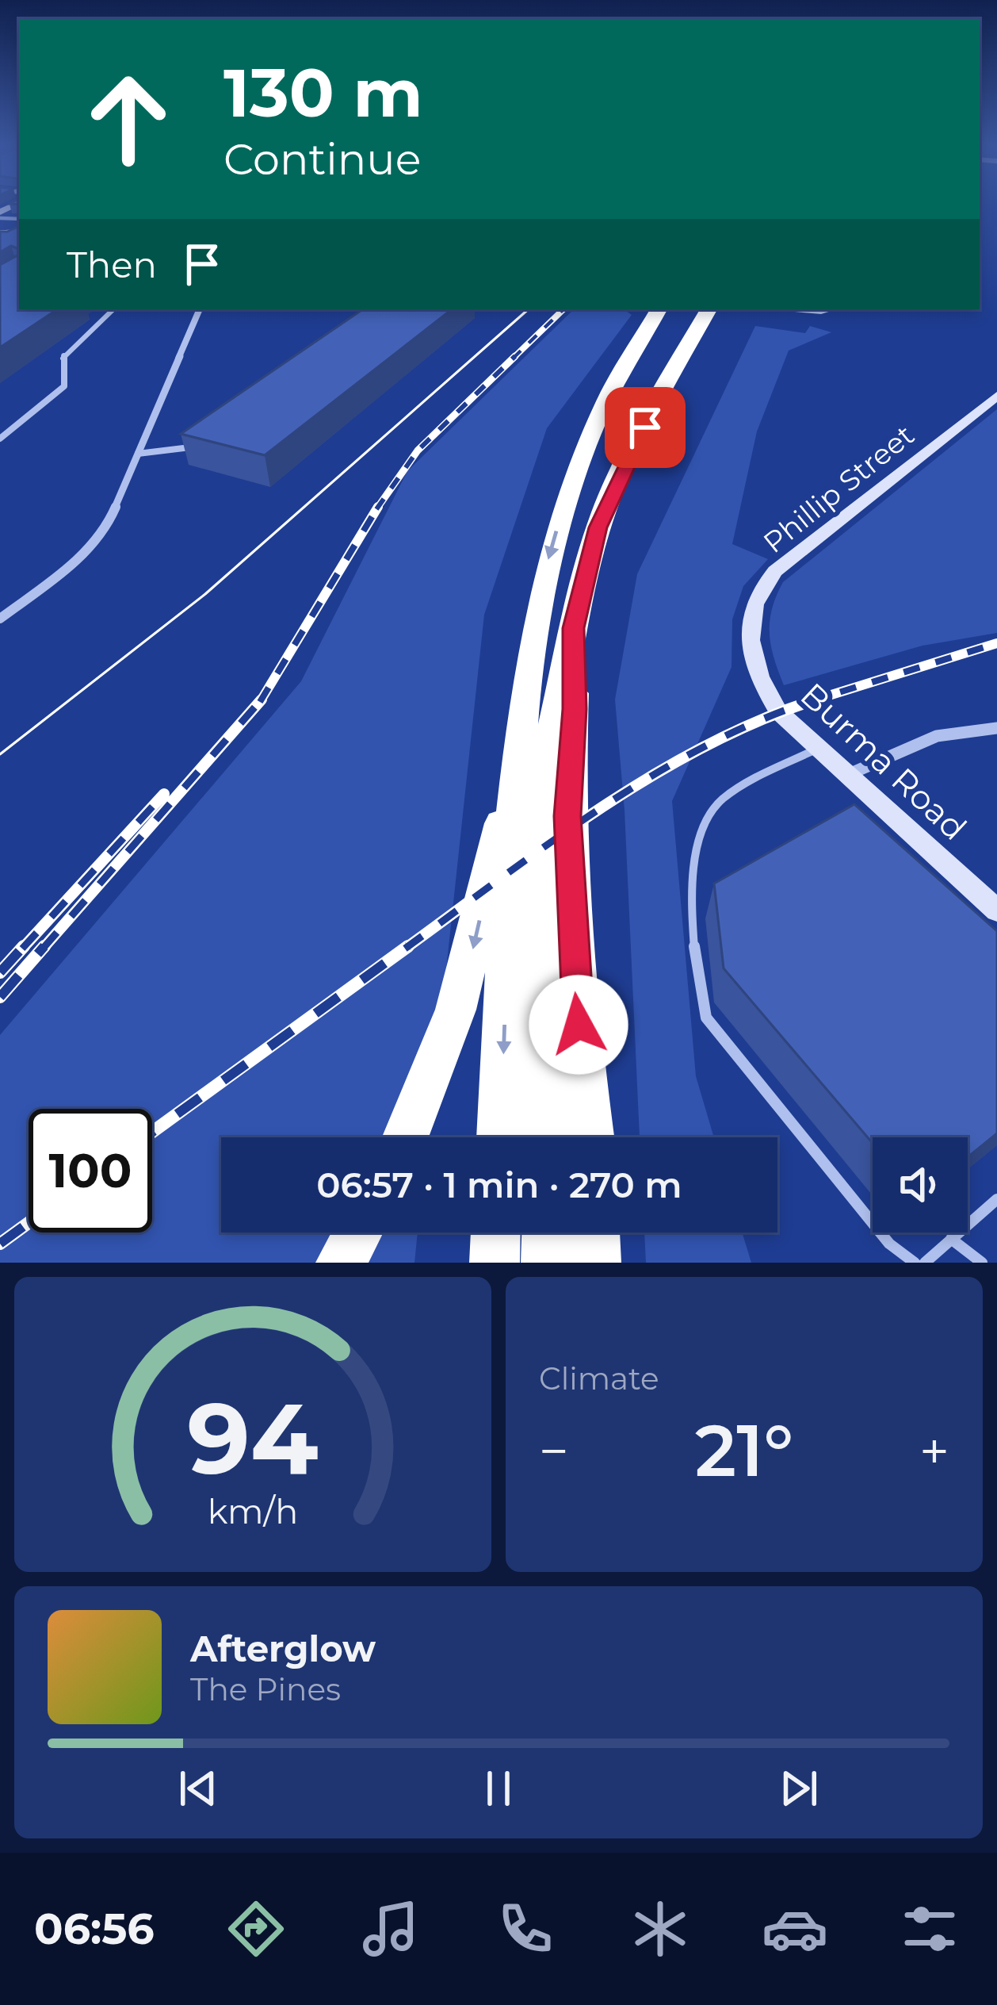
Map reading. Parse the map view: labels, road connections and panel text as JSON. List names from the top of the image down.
{
  "streets": {
    "street": ["Phillip Street", "Burma Road"]
  },
  "crossings": [
    ["Phillip Street", "Burma Road"]
  ],
  "page": {
    "turn": ["130 m", "Continue"],
    "then": "Then",
    "limit": "100",
    "trip": "06:57 · 1 min · 270 m",
    "tile": "Climate",
    "heat": ["−", "21°", "+"],
    "song": ["Afterglow", "The Pines"],
    "tabs": "06:56",
    "gauge": ["94", "km/h"]
  }
}
